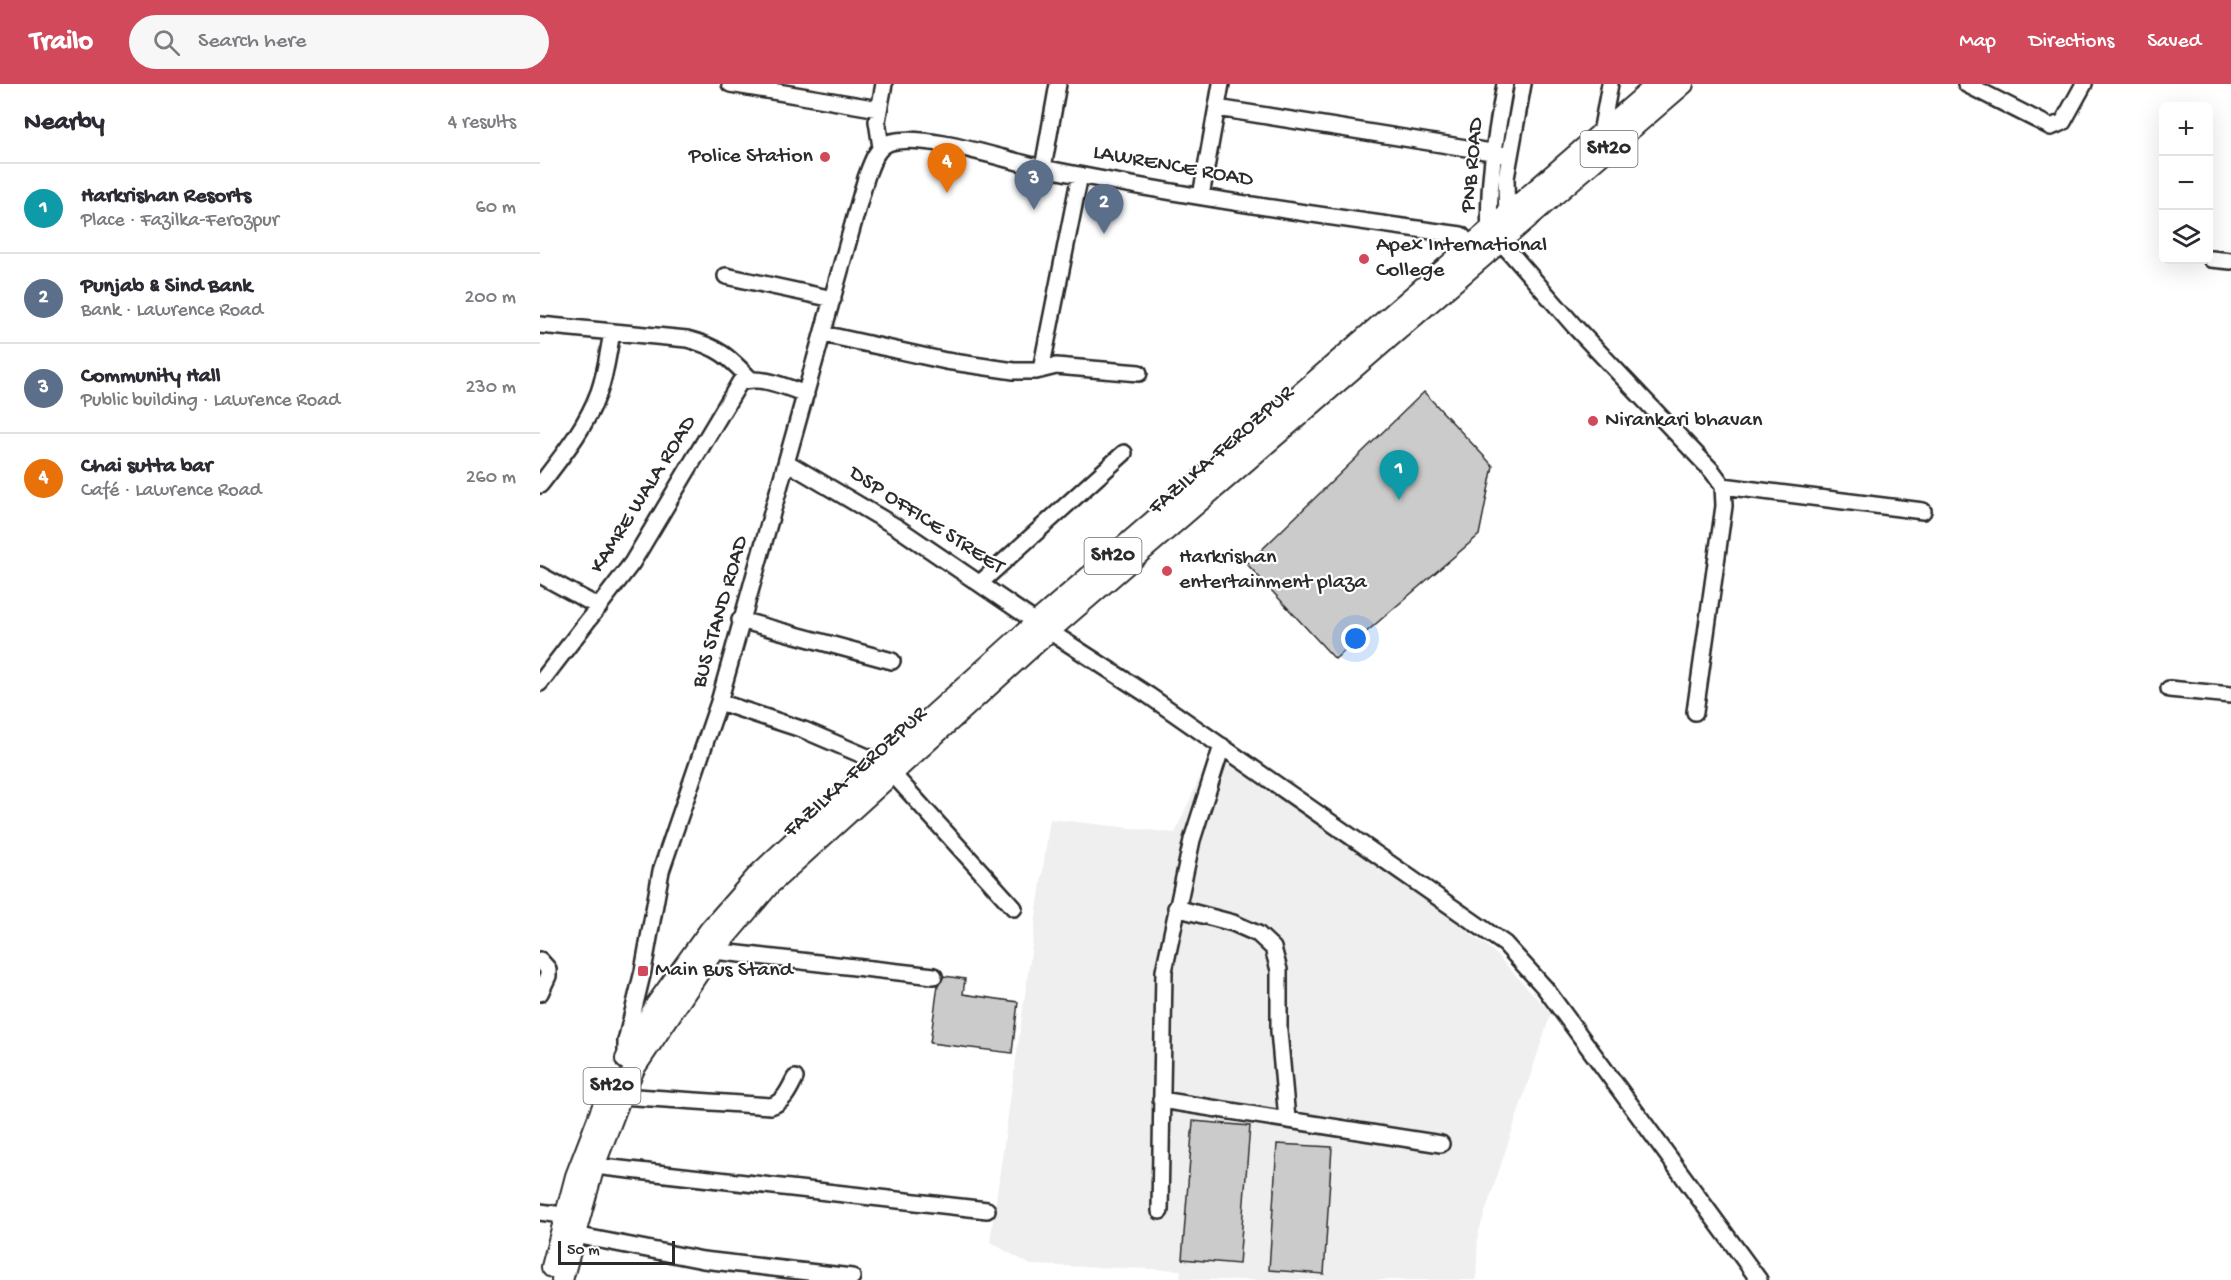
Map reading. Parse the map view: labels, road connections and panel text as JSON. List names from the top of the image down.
{
  "streets": {
    "main road": ["SH20", "FAZILKA-FEROZPUR"],
    "street": [
      "PNB ROAD",
      "LAWRENCE ROAD",
      "KAMRE WALA ROAD",
      "DSP OFFICE STREET",
      "BUS STAND ROAD"
    ]
  },
  "crossings": [
    ["SH20", "FAZILKA-FEROZPUR"],
    ["SH20", "BUS STAND ROAD"],
    ["PNB ROAD", "LAWRENCE ROAD"],
    ["PNB ROAD", "FAZILKA-FEROZPUR"],
    ["LAWRENCE ROAD", "FAZILKA-FEROZPUR"],
    ["LAWRENCE ROAD", "BUS STAND ROAD"],
    ["FAZILKA-FEROZPUR", "DSP OFFICE STREET"],
    ["DSP OFFICE STREET", "BUS STAND ROAD"]
  ],
  "places": {
    "other": [
      "Police Station",
      "Apex International College",
      "Nirankari bhavan",
      "Harkrishan entertainment plaza"
    ],
    "transit": ["Main Bus Stand"]
  },
  "scale_bar": "50 m",
  "page": {
    "header": "Trailo",
    "search": "Search here",
    "nav": ["Map", "Directions", "Saved"],
    "heading": ["Nearby", "4 results"],
    "map_buttons": ["+", "−"],
    "pins": [
      "4",
      "3",
      "2",
      "1"
    ],
    "list": [
      {
        "mark": "1",
        "name": "Harkrishan Resorts",
        "note": "Place · Fazilka-Ferozpur",
        "value": "60 m"
      },
      {
        "mark": "2",
        "name": "Punjab & Sind Bank",
        "note": "Bank · Lawrence Road",
        "value": "200 m"
      },
      {
        "mark": "3",
        "name": "Community Hall",
        "note": "Public building · Lawrence Road",
        "value": "230 m"
      },
      {
        "mark": "4",
        "name": "Chai sutta bar",
        "note": "Café · Lawrence Road",
        "value": "260 m"
      }
    ],
    "scale": "50 m"
  }
}
